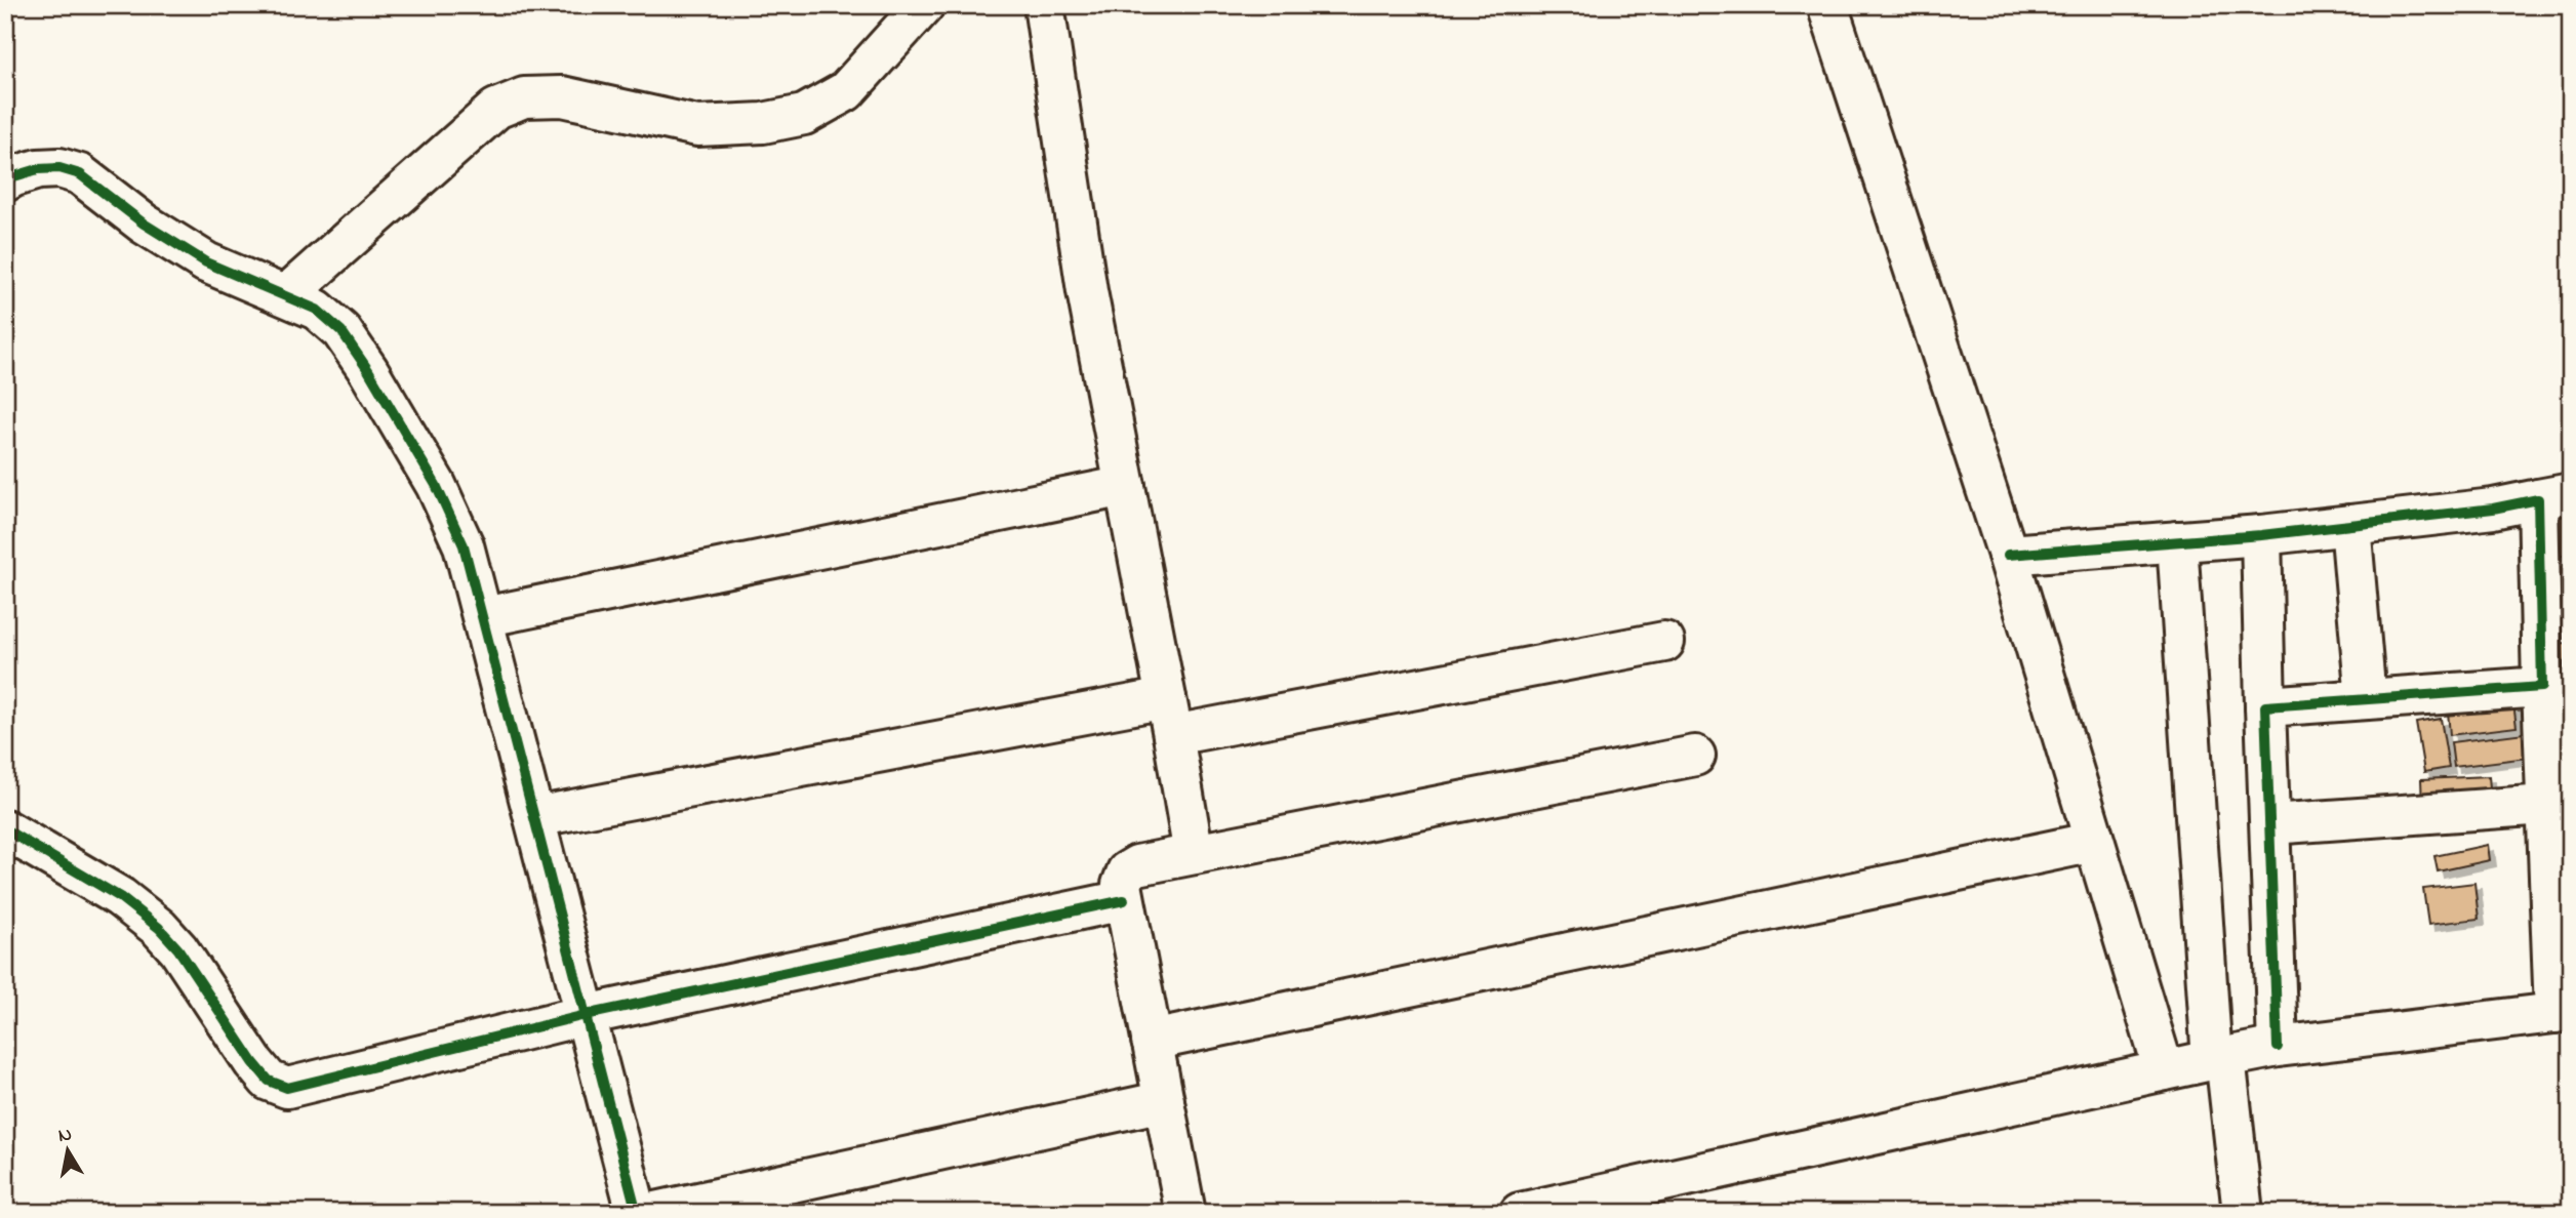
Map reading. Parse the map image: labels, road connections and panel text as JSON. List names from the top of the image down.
{
  "north": "top"
}
